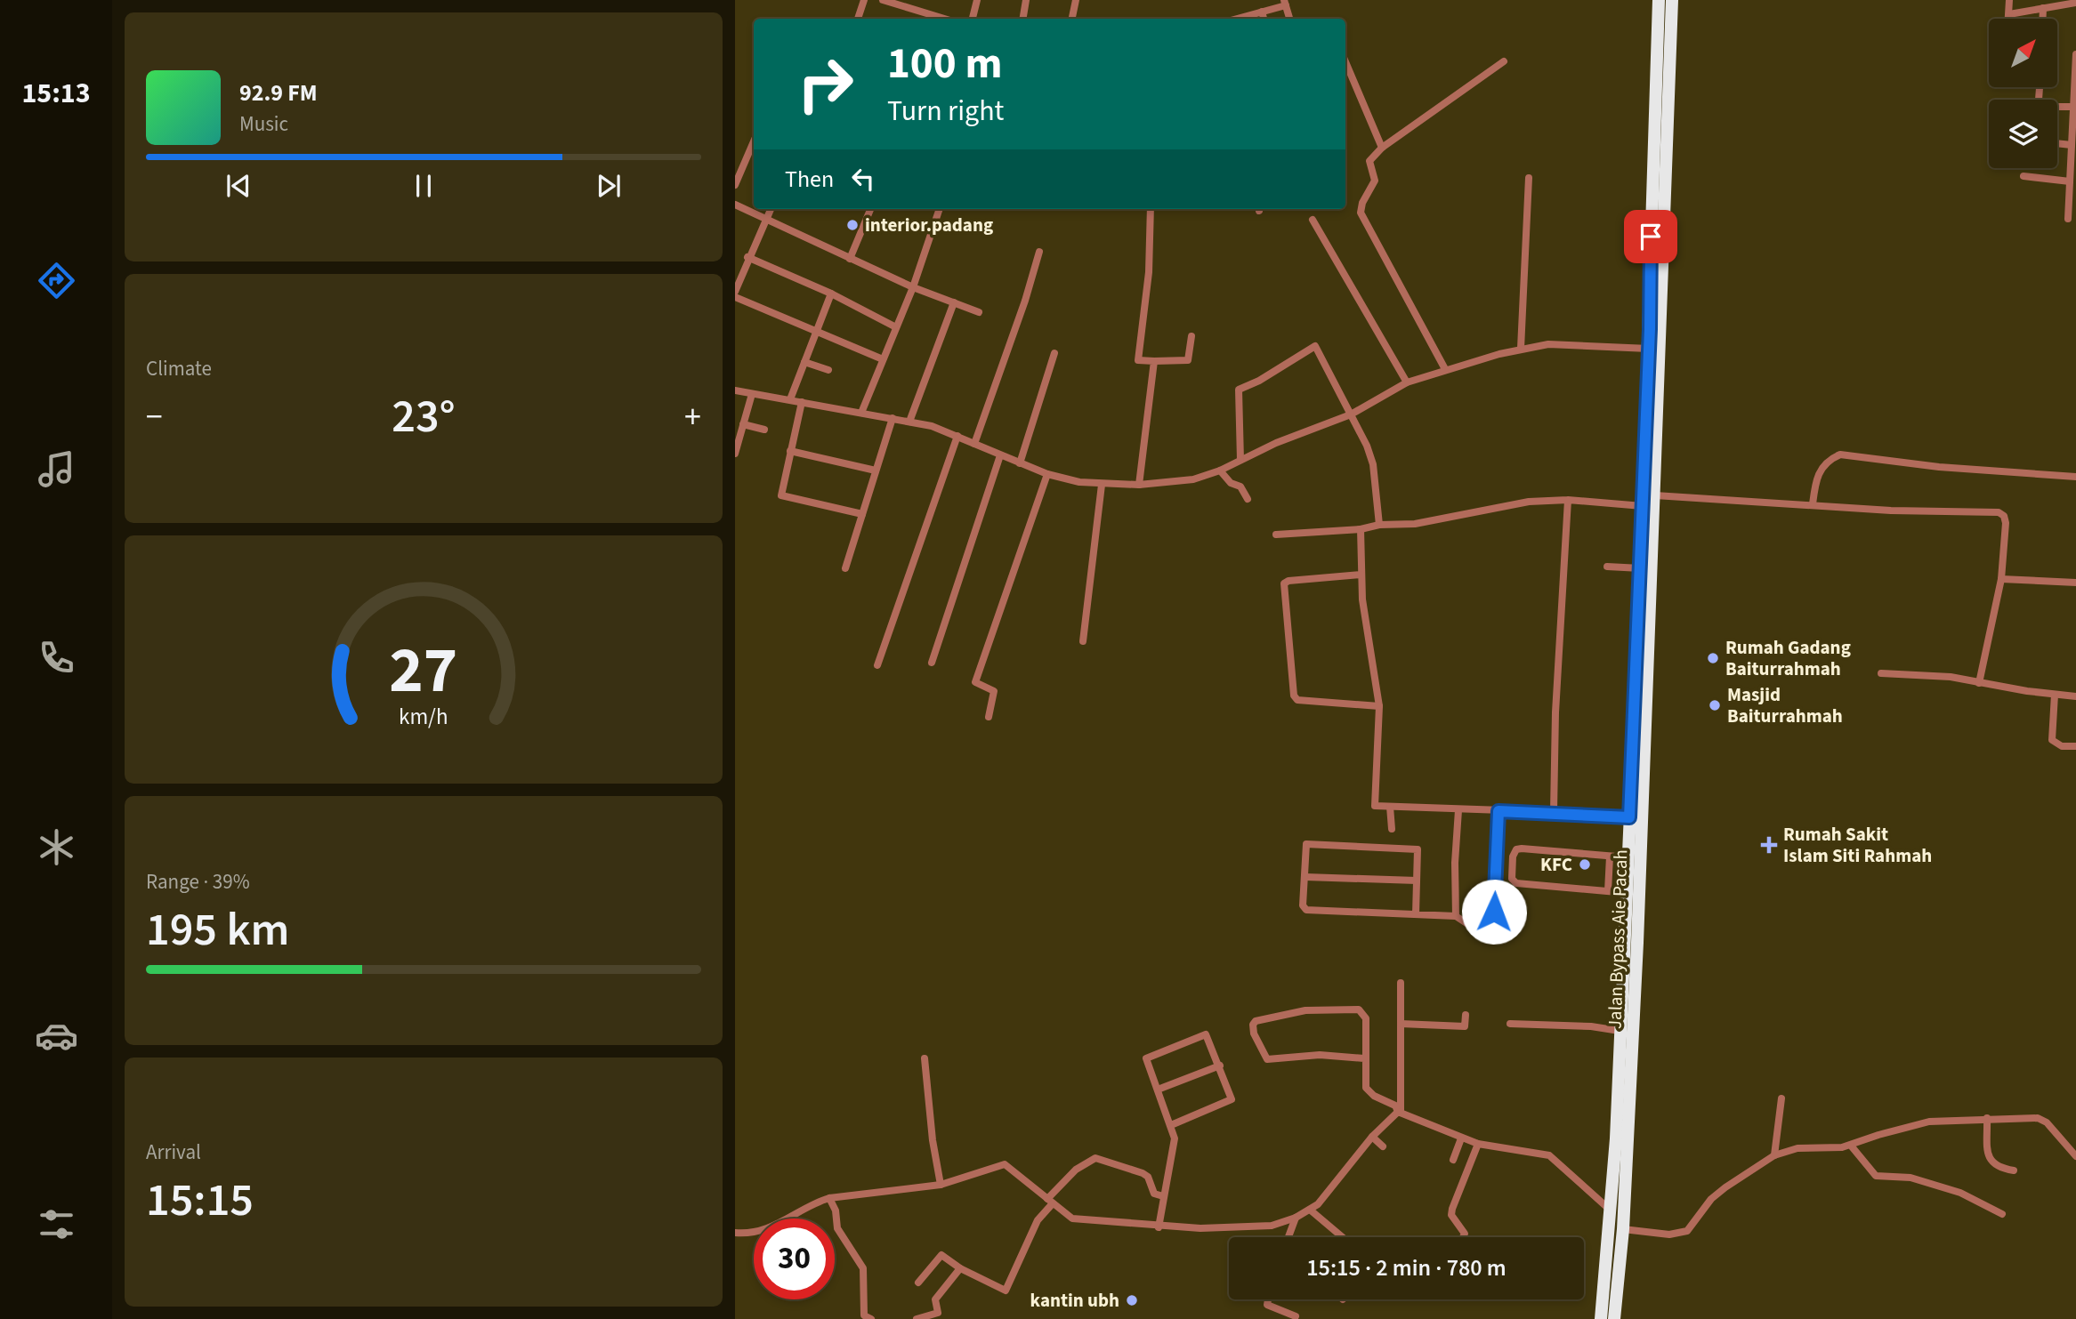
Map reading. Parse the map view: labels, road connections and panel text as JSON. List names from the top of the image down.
{
  "streets": {
    "highway": ["Jalan Bypass Aie Pacah"]
  },
  "places": {
    "other": [
      "interior.padang",
      "Rumah Gadang Baiturrahmah",
      "Masjid Baiturrahmah",
      "KFC",
      "kantin ubh"
    ],
    "health": ["Rumah Sakit Islam Siti Rahmah"]
  },
  "north": "top right",
  "page": {
    "tabs": "15:13",
    "turn": ["100 m", "Turn right"],
    "song": ["92.9 FM", "Music"],
    "then": "Then",
    "tile": [
      "Climate",
      ["Range · 39%", "195 km"],
      ["Arrival", "15:15"]
    ],
    "heat": ["−", "23°", "+"],
    "limit": "30",
    "trip": "15:15 · 2 min · 780 m",
    "gauge": ["27", "km/h"]
  }
}
